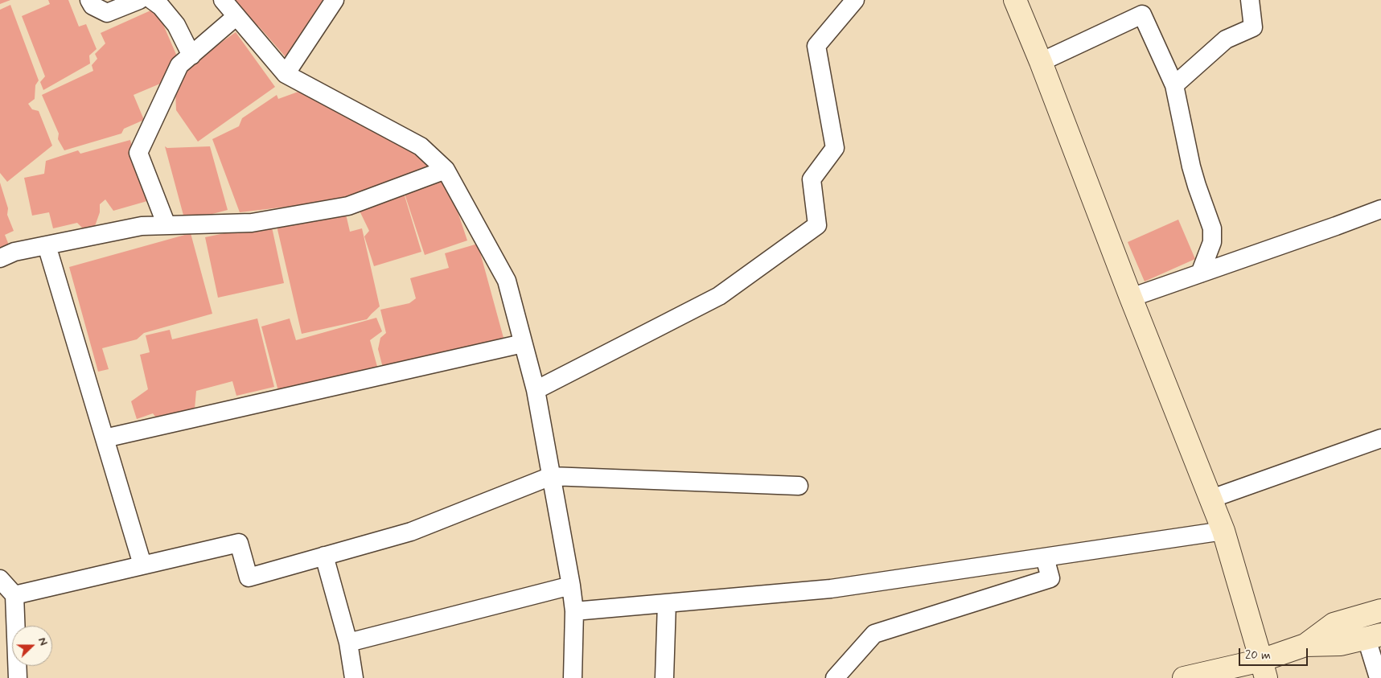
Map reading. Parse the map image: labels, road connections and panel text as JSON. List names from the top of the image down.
{
  "scale_bar": "20 m",
  "north": "right"
}
